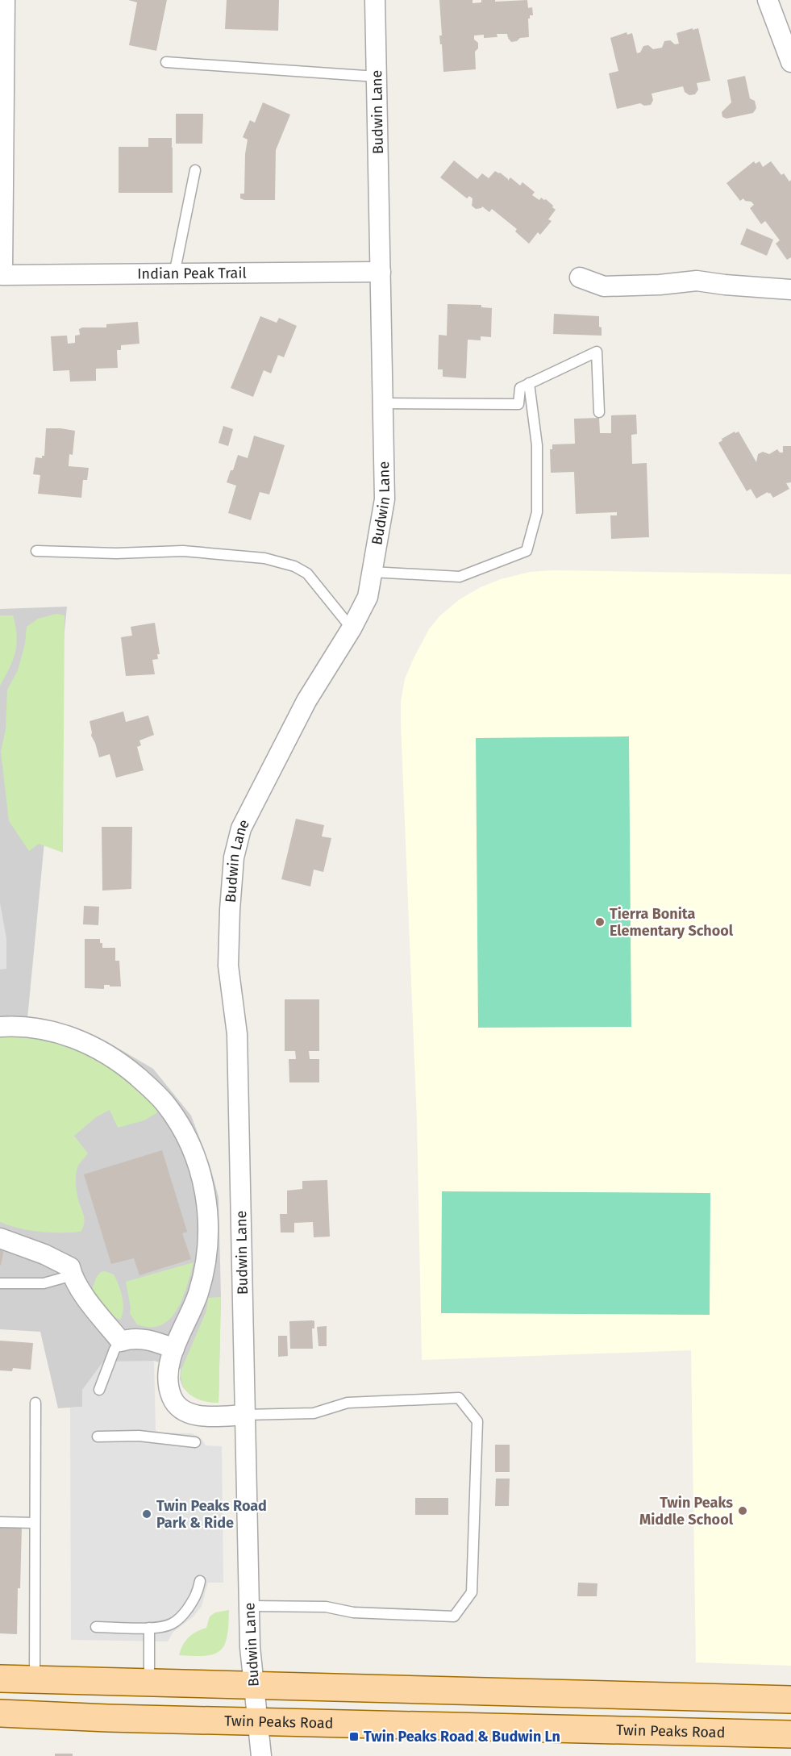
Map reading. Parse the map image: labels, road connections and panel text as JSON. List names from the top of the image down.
{
  "streets": {
    "main road": ["Twin Peaks Road"],
    "street": ["Budwin Lane", "Indian Peak Trail"]
  },
  "crossings": [
    ["Budwin Lane", "Indian Peak Trail"],
    ["Budwin Lane", "Twin Peaks Road"]
  ],
  "places": {
    "other": ["Tierra Bonita Elementary School", "Twin Peaks Middle School", "Twin Peaks Road Park & Ride"],
    "transit": ["Twin Peaks Road & Budwin Ln"]
  }
}
